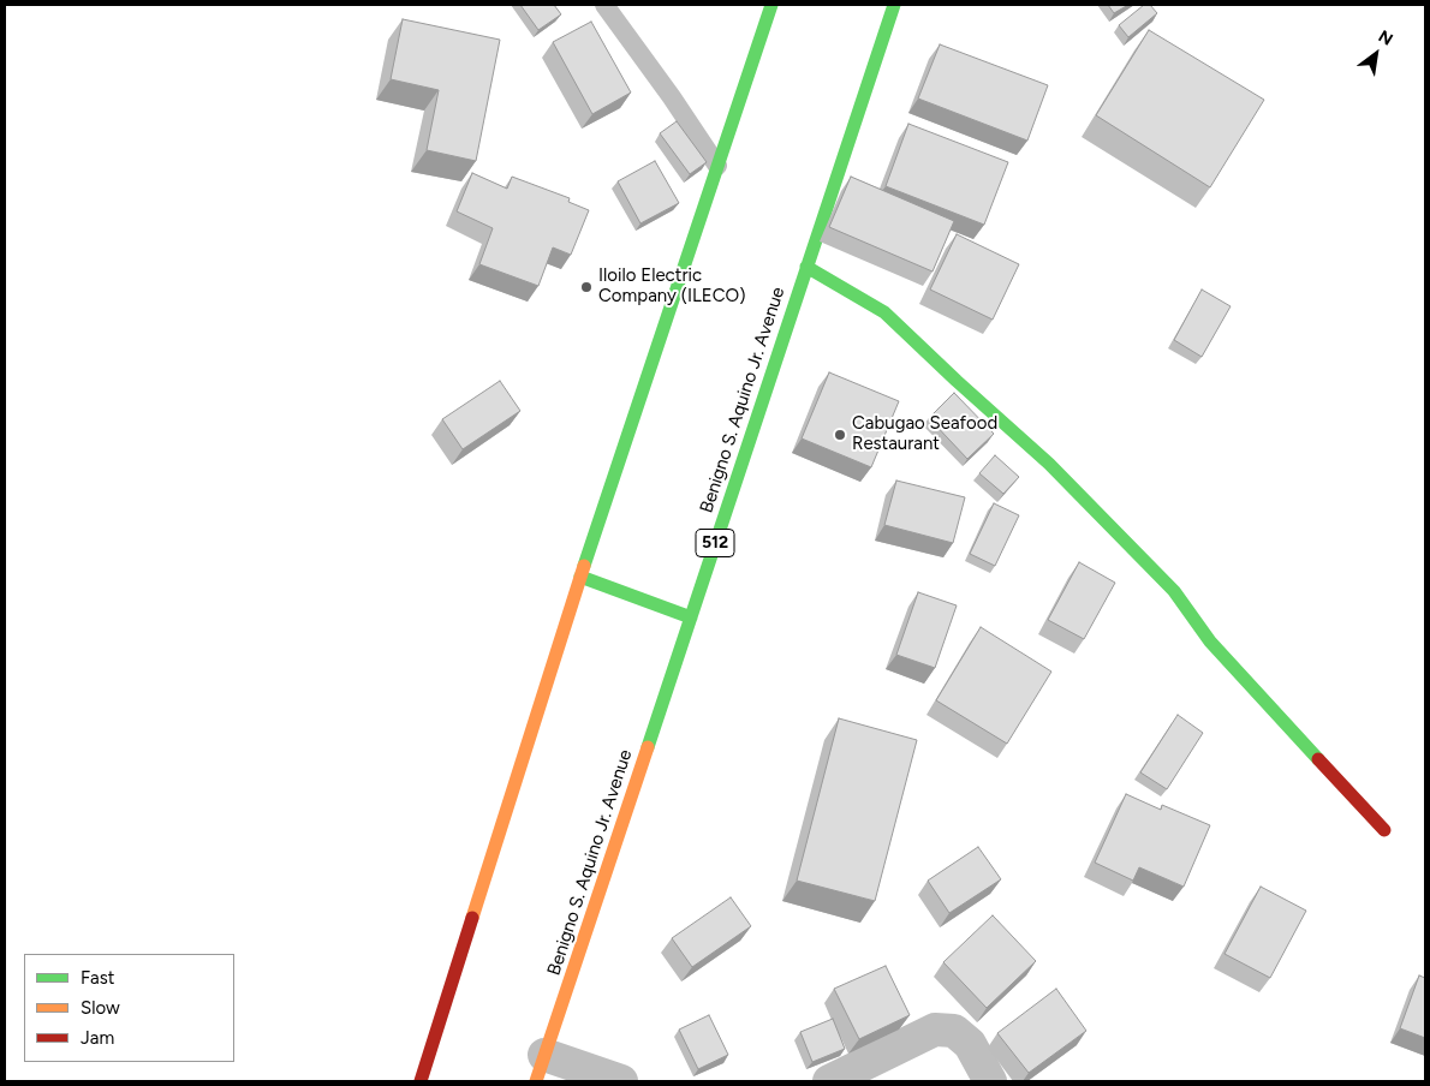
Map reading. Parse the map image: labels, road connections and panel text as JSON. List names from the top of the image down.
{
  "streets": {
    "main road": ["Benigno S. Aquino Jr. Avenue", "512"]
  },
  "places": ["Iloilo Electric Company (ILECO)", "Cabugao Seafood Restaurant"],
  "legend": ["Fast", "Slow", "Jam"],
  "north": "top right"
}
